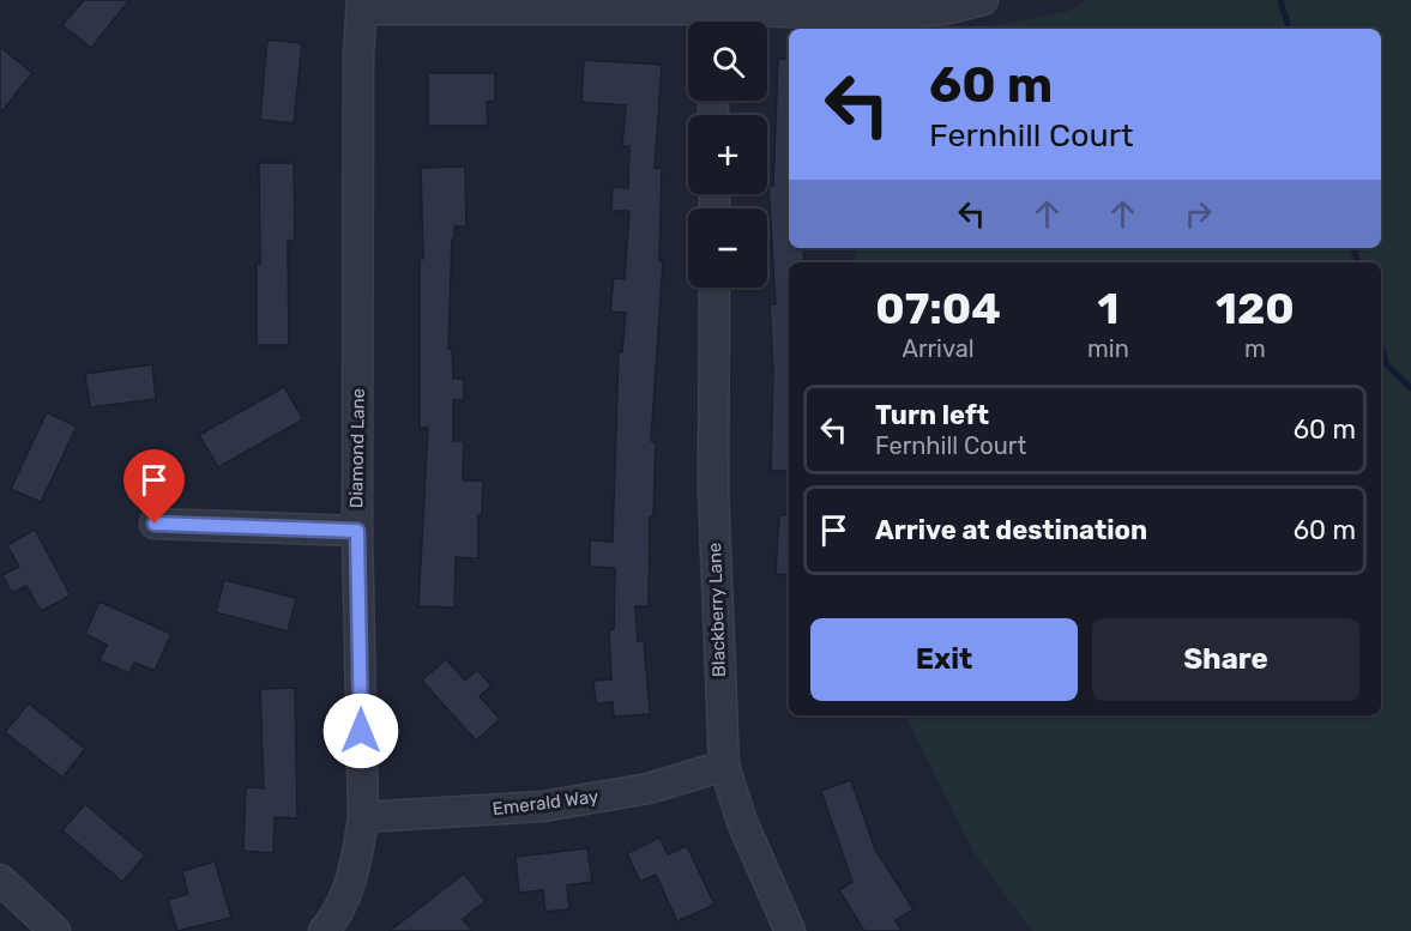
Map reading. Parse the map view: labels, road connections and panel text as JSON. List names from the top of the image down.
{
  "streets": {
    "street": ["Diamond Lane", "Blackberry Lane", "Emerald Way"]
  },
  "crossings": [
    ["Diamond Lane", "Emerald Way"],
    ["Blackberry Lane", "Emerald Way"]
  ],
  "page": {
    "map_buttons": ["+", "−"],
    "turn": ["60 m", "Fernhill Court"],
    "eta": [
      "07:04",
      "Arrival",
      "1",
      "min",
      "120",
      "m"
    ],
    "list": [
      {
        "name": "Turn left",
        "note": "Fernhill Court",
        "value": "60 m"
      },
      {
        "name": "Arrive at destination",
        "value": "60 m"
      }
    ],
    "buttons": ["Exit", "Share"]
  }
}
